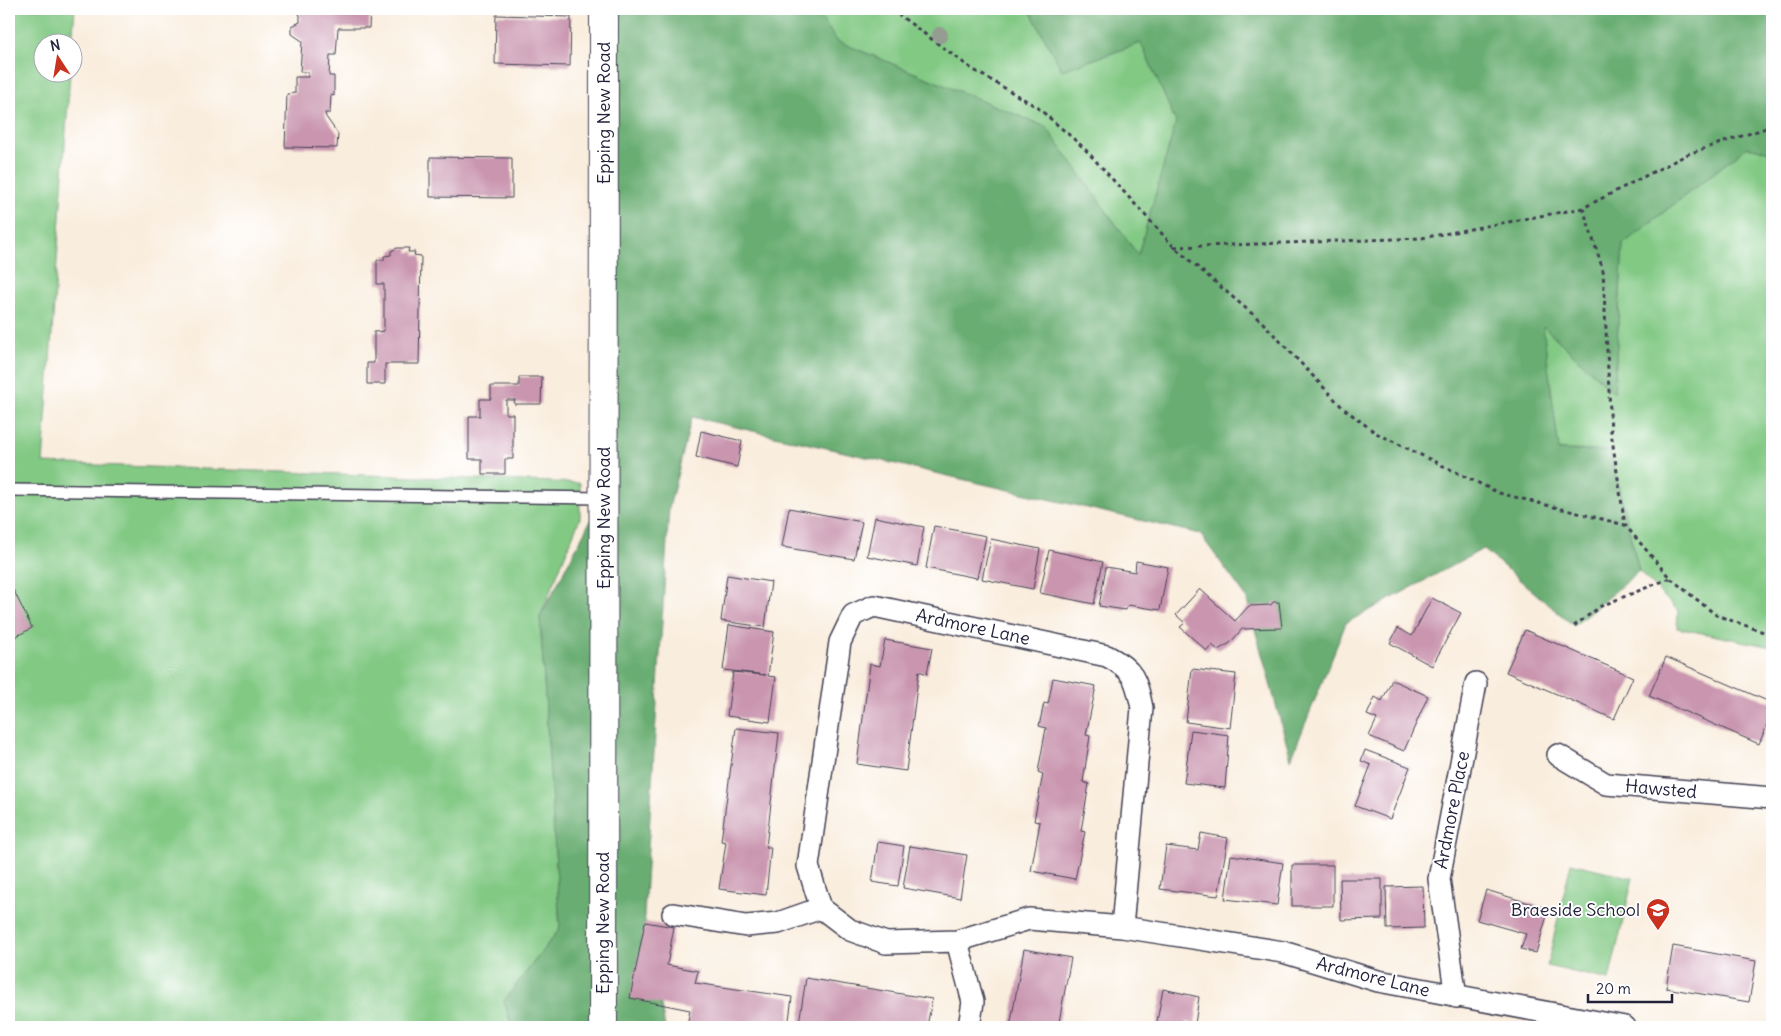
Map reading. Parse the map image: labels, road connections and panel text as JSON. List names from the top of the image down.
{
  "streets": {
    "main road": ["Epping New Road"],
    "street": ["Ardmore Lane", "Hawsted", "Ardmore Place"]
  },
  "crossings": [
    ["Ardmore Lane", "Ardmore Place"]
  ],
  "places": {
    "school or university": ["Braeside School"]
  },
  "scale_bar": "20 m",
  "north": "top"
}
